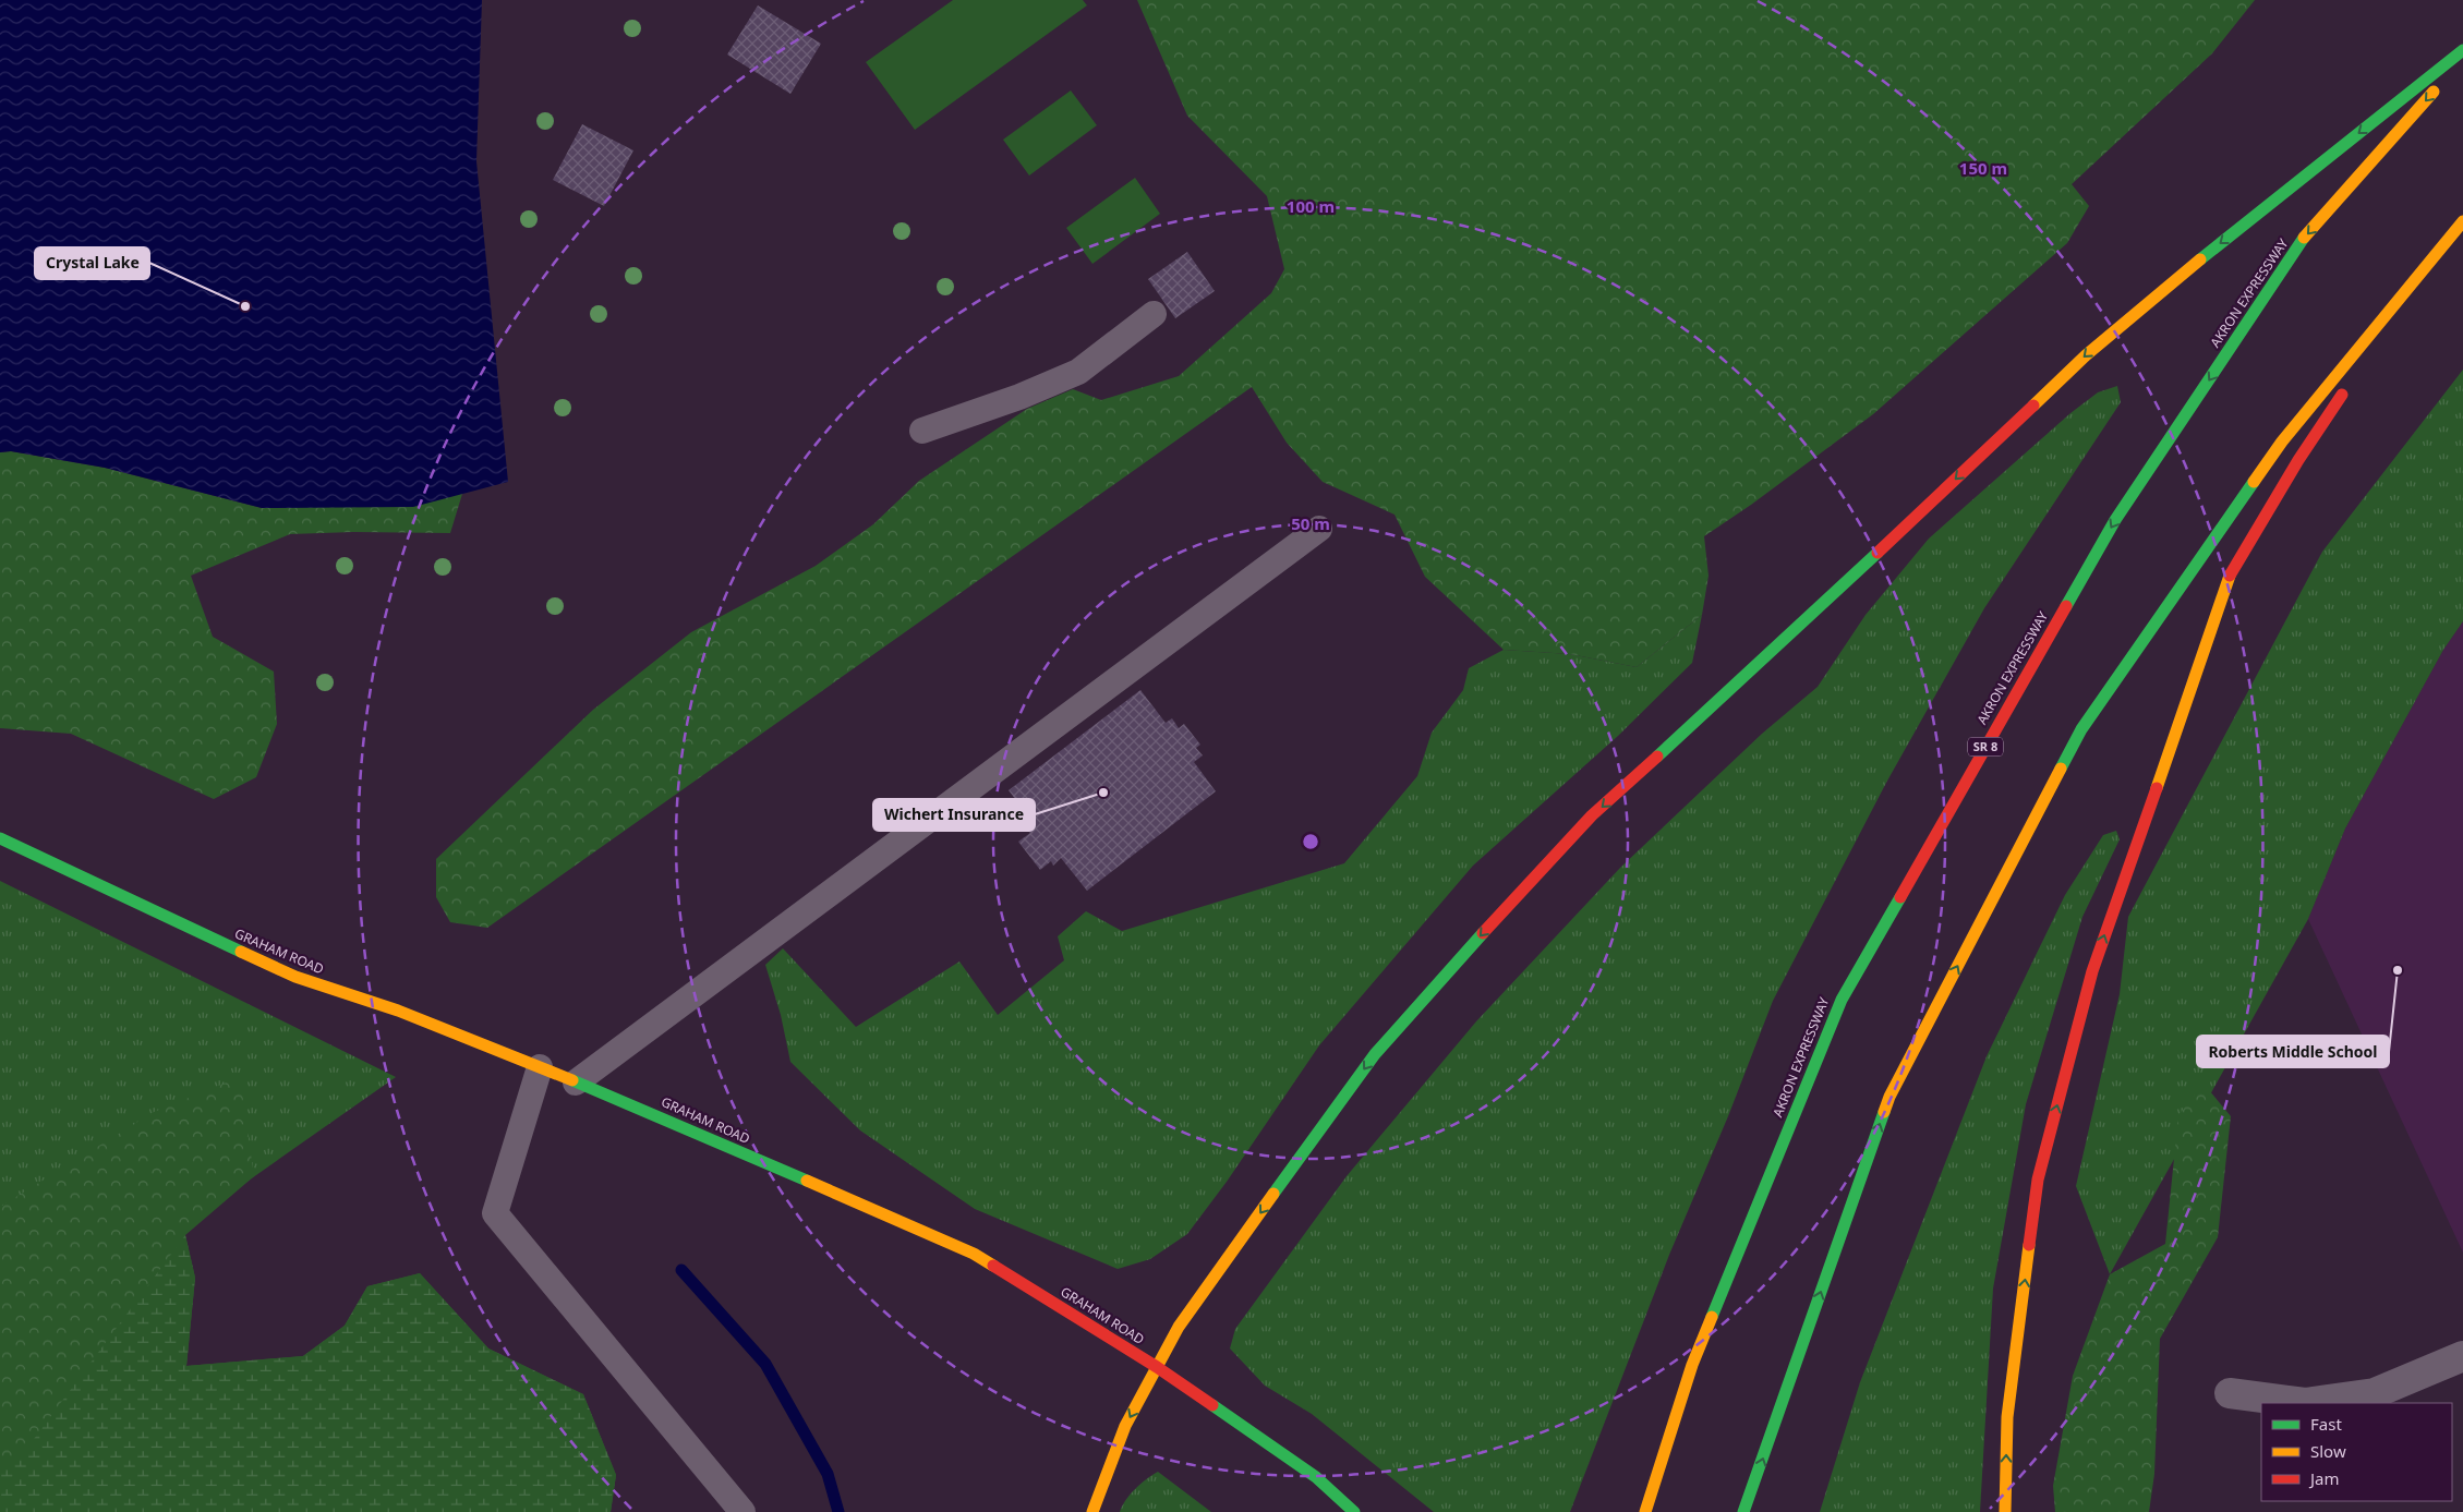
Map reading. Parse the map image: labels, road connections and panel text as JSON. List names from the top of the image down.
{
  "streets": {
    "main road": ["AKRON EXPRESSWAY", "SR 8", "GRAHAM ROAD"]
  },
  "places": ["Crystal Lake", "Wichert Insurance", "Roberts Middle School"],
  "legend": ["Fast", "Slow", "Jam"],
  "rings": ["150 m", "100 m", "50 m"]
}
